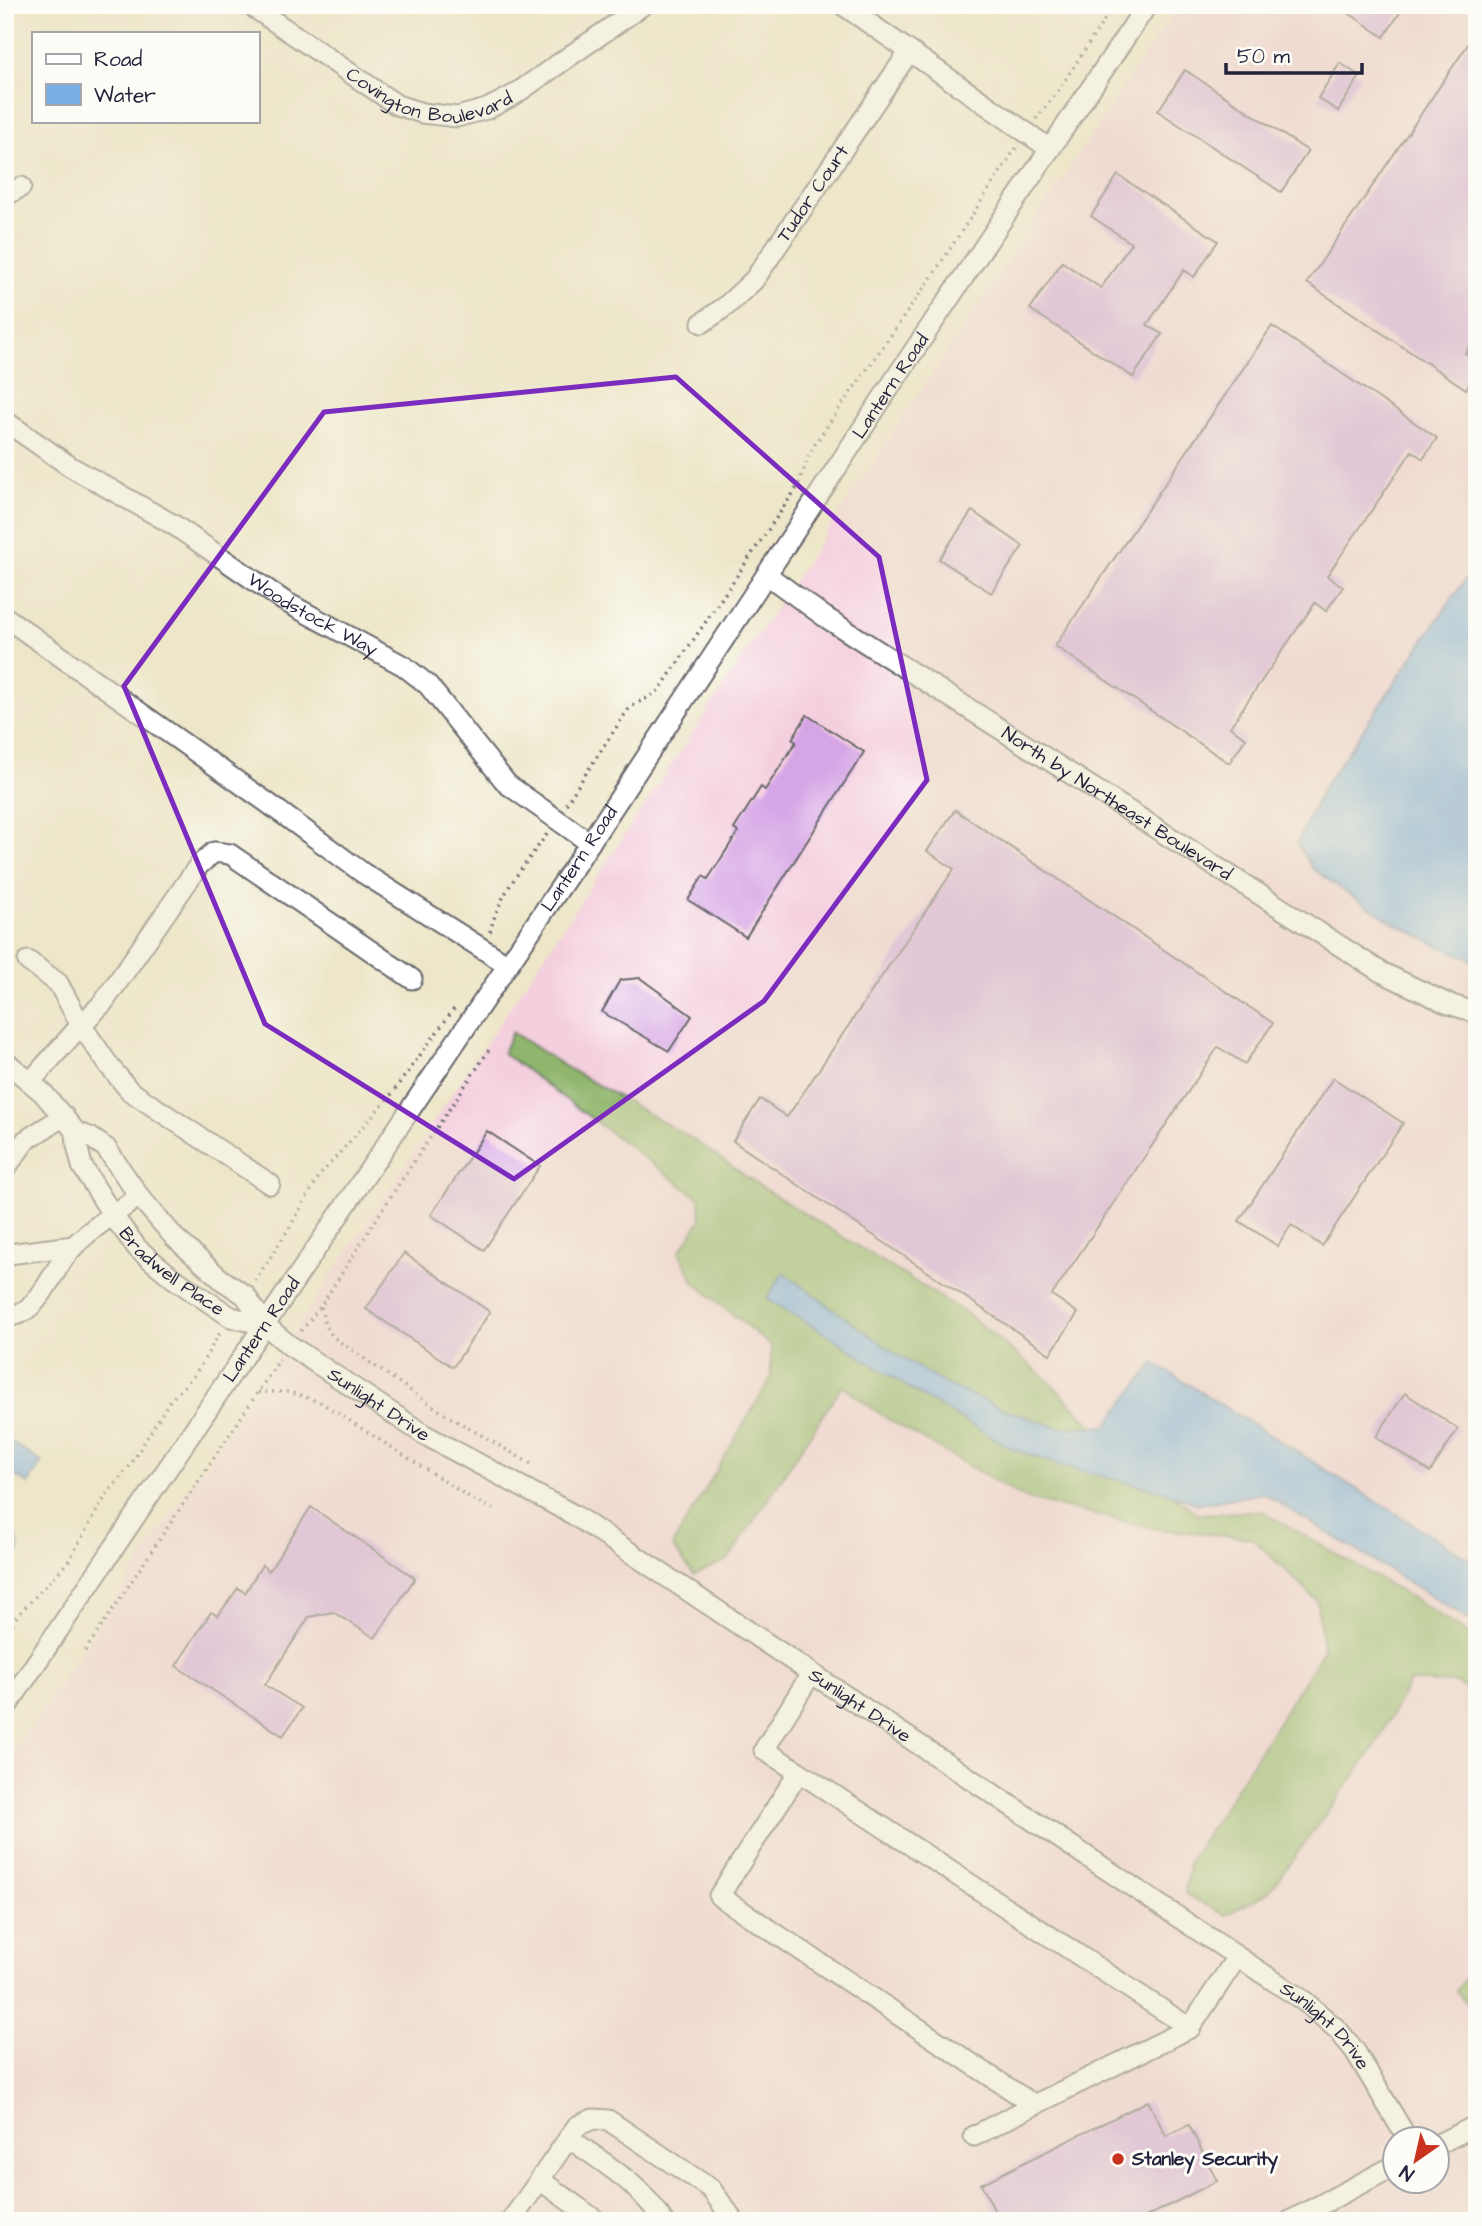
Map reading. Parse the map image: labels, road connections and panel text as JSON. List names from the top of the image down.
{
  "streets": {
    "street": [
      "Covington Boulevard",
      "Tudor Court",
      "Lantern Road",
      "Woodstock Way",
      "North by Northeast Boulevard",
      "Bradwell Place",
      "Sunlight Drive"
    ]
  },
  "crossings": [
    ["Lantern Road", "Woodstock Way"],
    ["Lantern Road", "North by Northeast Boulevard"],
    ["Lantern Road", "Bradwell Place"],
    ["Lantern Road", "Sunlight Drive"],
    ["Bradwell Place", "Sunlight Drive"]
  ],
  "places": ["Stanley Security"],
  "legend": ["Road", "Water"],
  "scale_bar": "50 m",
  "north": "bottom left"
}
